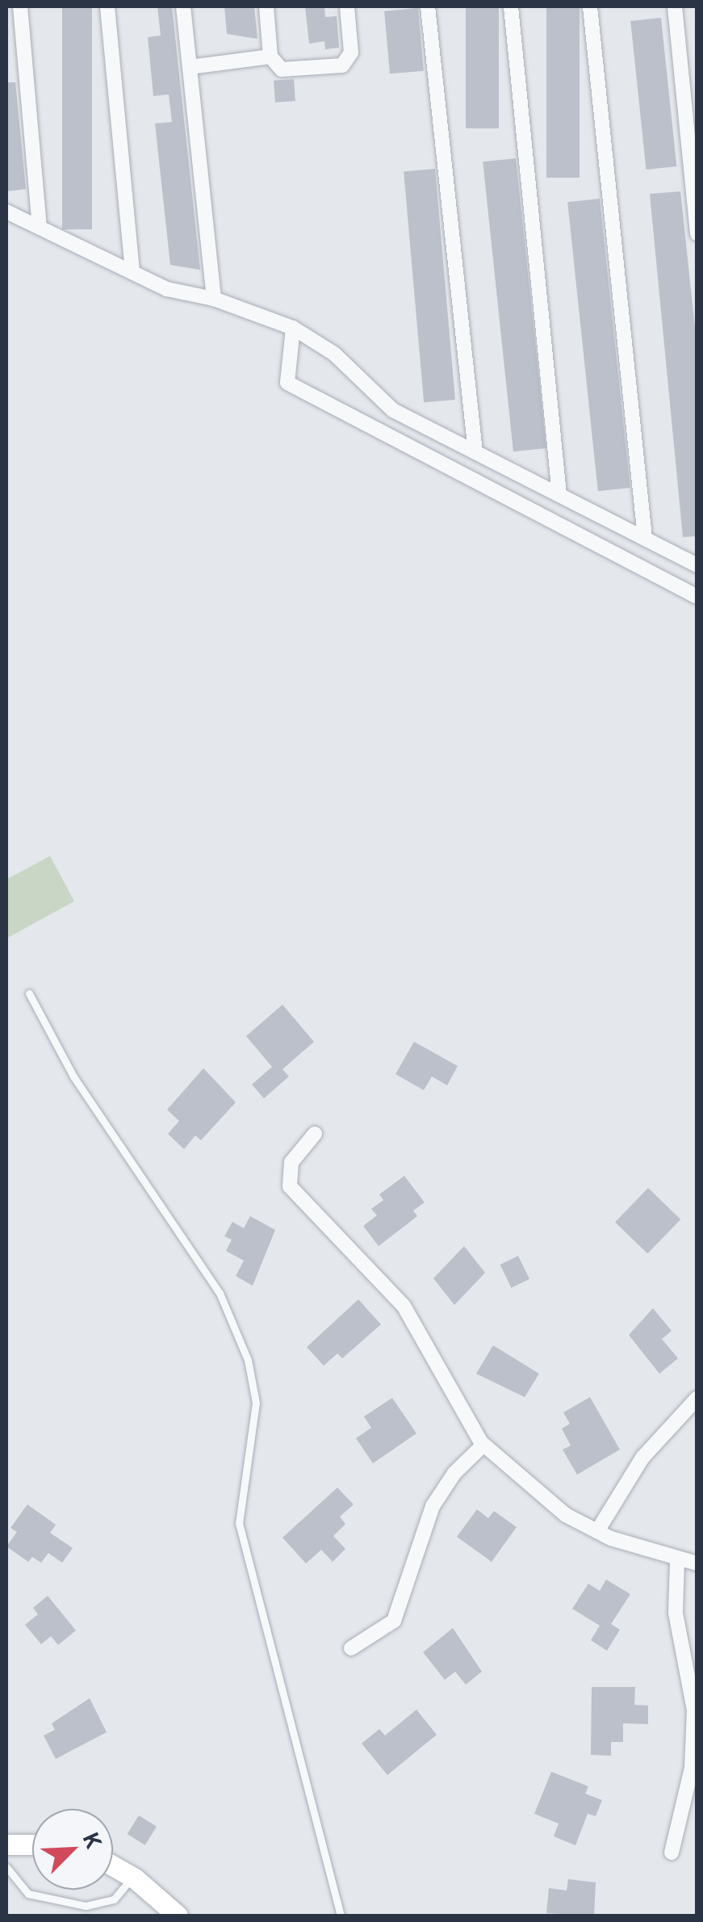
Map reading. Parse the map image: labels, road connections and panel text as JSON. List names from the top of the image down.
{
  "north": "top right"
}
